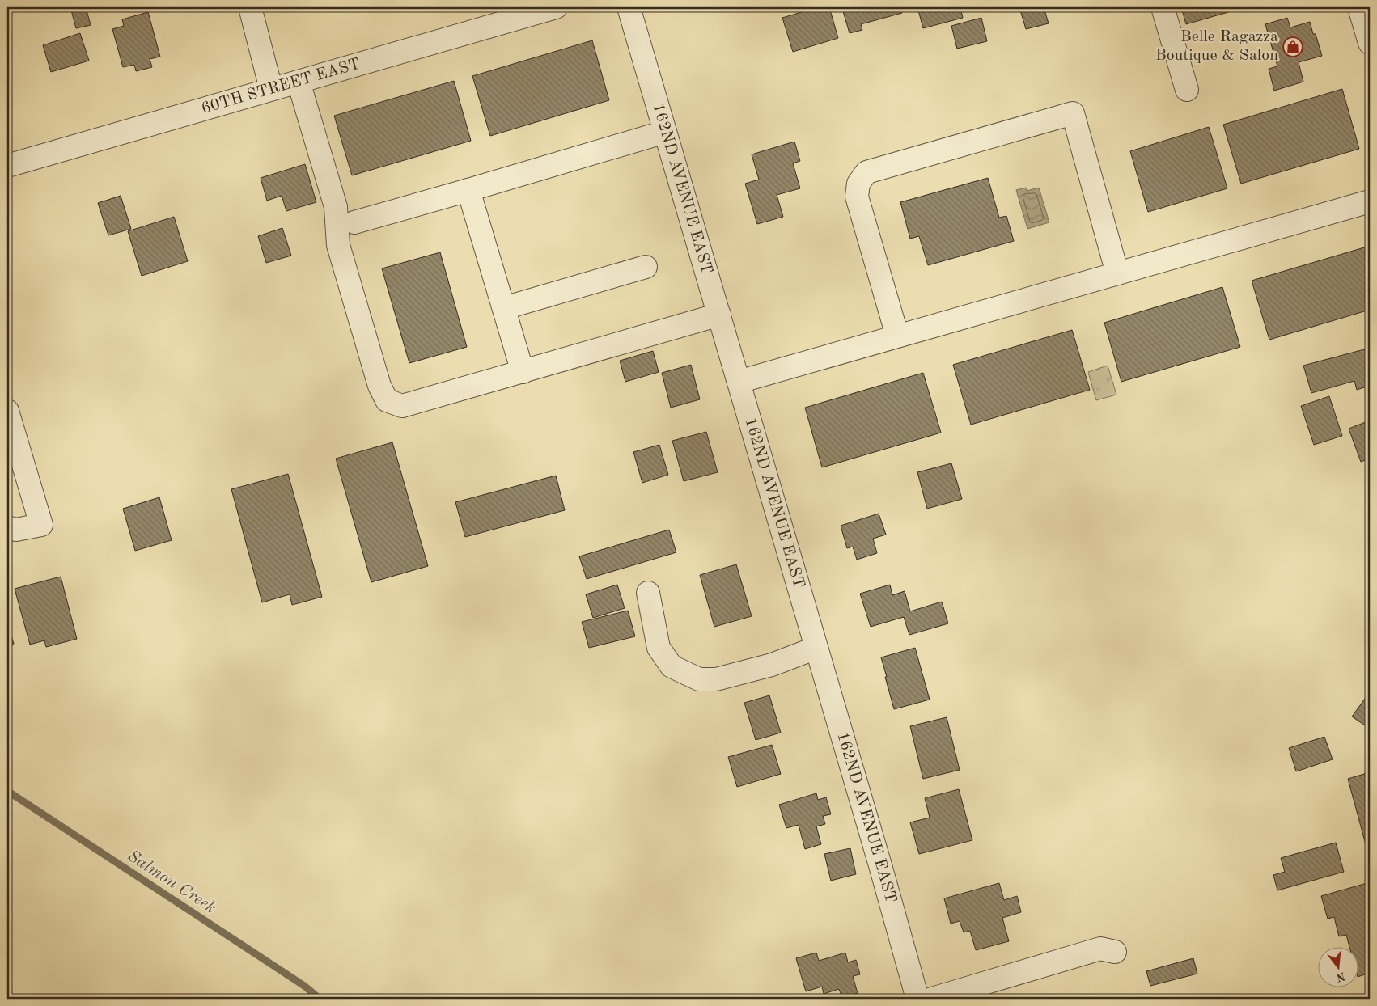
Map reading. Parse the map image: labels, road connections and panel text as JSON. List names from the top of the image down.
{
  "streets": {
    "street": ["60TH STREET EAST", "162ND AVENUE EAST"]
  },
  "water": ["Salmon Creek"],
  "places": {
    "shop": ["Belle Ragazza Boutique & Salon"]
  },
  "north": "bottom"
}
